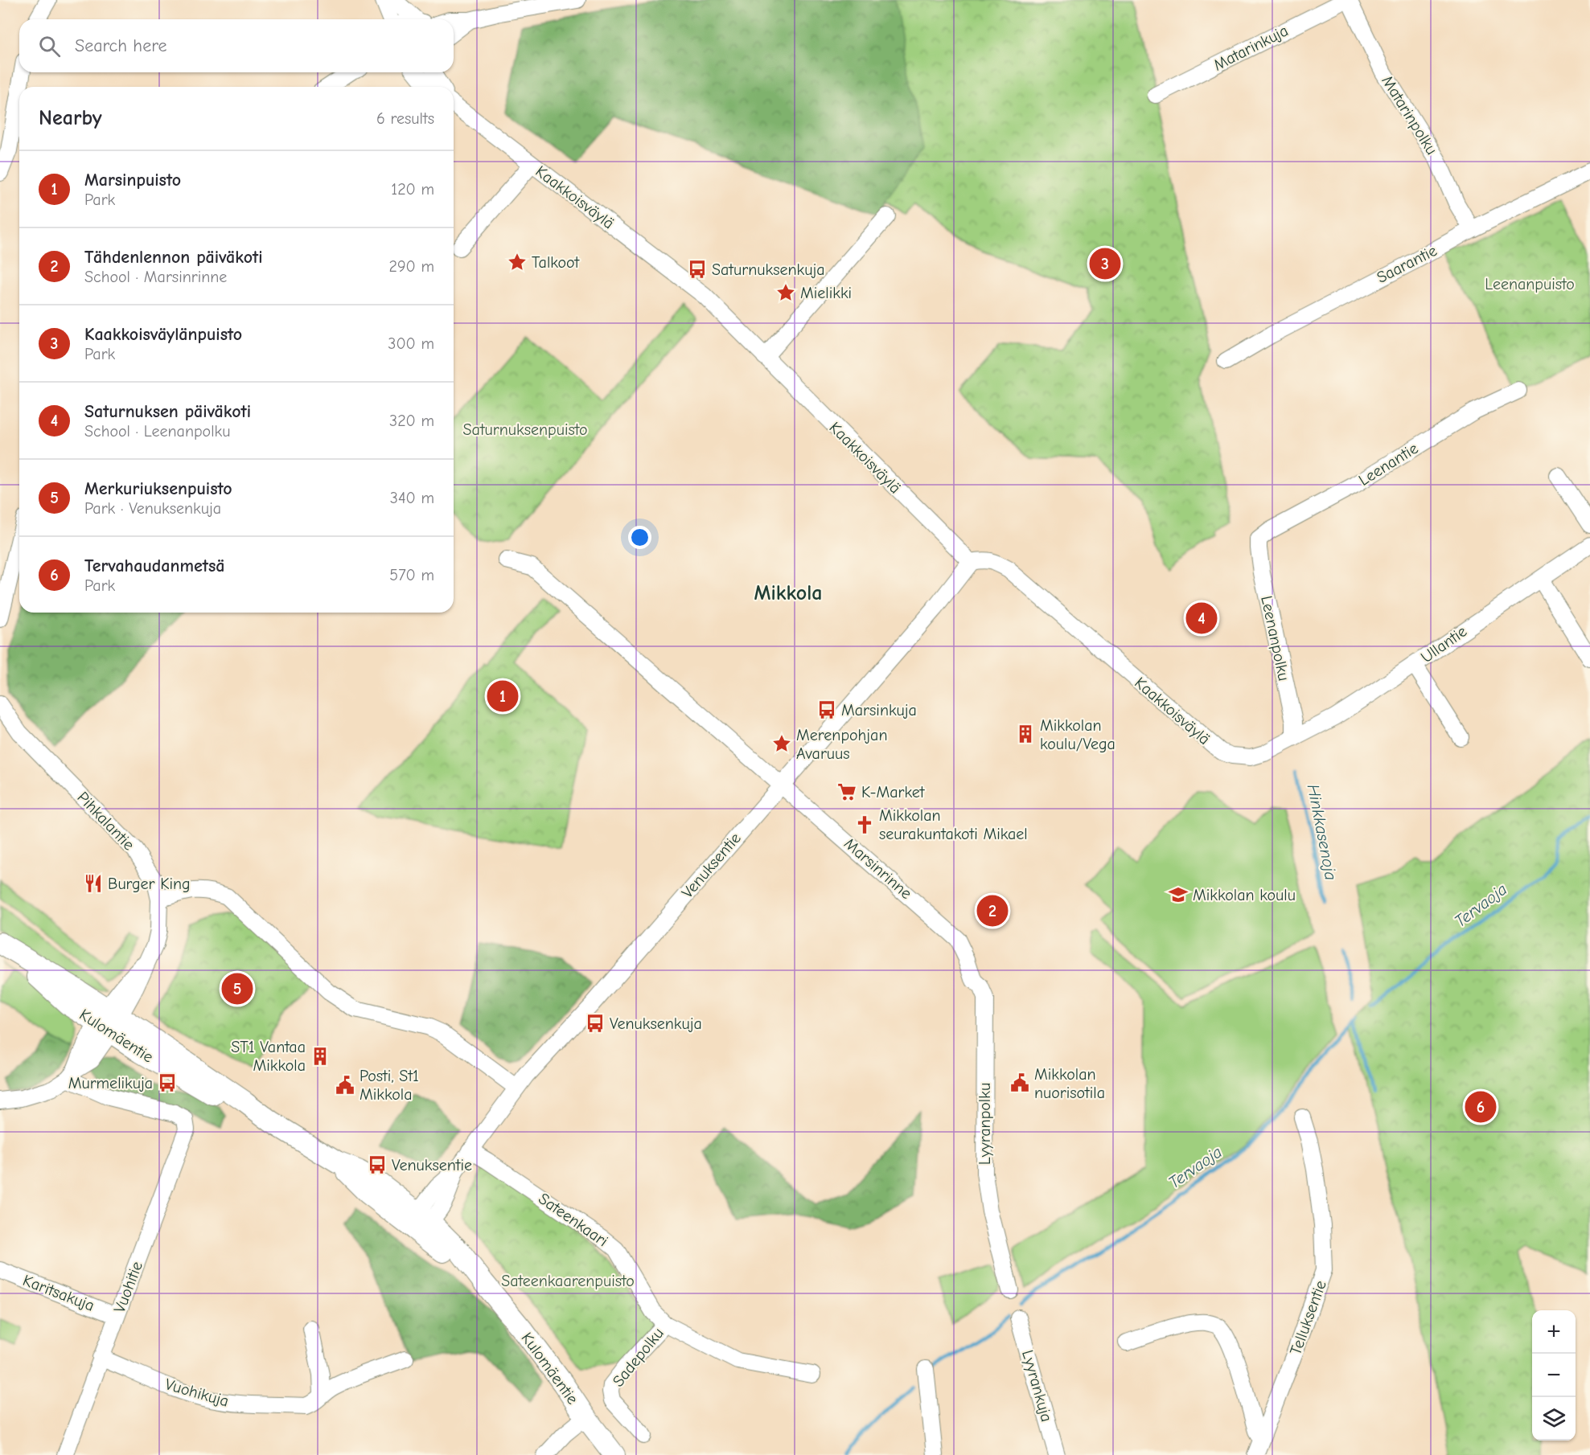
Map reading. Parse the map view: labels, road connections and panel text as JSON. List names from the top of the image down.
{
  "streets": {
    "main road": ["Kulomäentie"],
    "street": [
      "Matarinkuja",
      "Matarinpolku",
      "Kaakkoisväylä",
      "Saarantie",
      "Leenantie",
      "Leenanpolku",
      "Ullantie",
      "Pihkalantie",
      "Venuksentie",
      "Marsinrinne",
      "Lyyranpolku",
      "Sateenkaari",
      "Vuohitie",
      "Karitsakuja",
      "Telluksentie",
      "Sadepolku",
      "Lyyrankuja",
      "Vuohikuja"
    ]
  },
  "crossings": [
    ["Matarinkuja", "Matarinpolku"],
    ["Matarinpolku", "Saarantie"],
    ["Kaakkoisväylä", "Leenanpolku"],
    ["Kaakkoisväylä", "Ullantie"],
    ["Kaakkoisväylä", "Venuksentie"],
    ["Leenantie", "Leenanpolku"],
    ["Leenanpolku", "Ullantie"],
    ["Pihkalantie", "Kulomäentie"],
    ["Venuksentie", "Marsinrinne"],
    ["Venuksentie", "Kulomäentie"],
    ["Venuksentie", "Sateenkaari"],
    ["Marsinrinne", "Lyyranpolku"],
    ["Sateenkaari", "Sadepolku"],
    ["Vuohitie", "Karitsakuja"],
    ["Vuohitie", "Vuohikuja"]
  ],
  "districts": ["Mikkola"],
  "water": ["Hinkkasenoja", "Tervaoja"],
  "parks": ["Leenanpuisto", "Saturnuksenpuisto", "Sateenkaarenpuisto"],
  "places": {
    "place": ["Talkoot", "Mielikki", "Merenpohjan Avaruus"],
    "bus stop": [
      "Saturnuksenkuja",
      "Marsinkuja",
      "Venuksenkuja",
      "Murmelikuja",
      "Venuksentie"
    ],
    "building": ["Mikkolan koulu/Vega", "ST1 Vantaa Mikkola"],
    "supermarket": ["K-Market"],
    "church": ["Mikkolan seurakuntakoti Mikael"],
    "restaurant": ["Burger King"],
    "school or university": ["Mikkolan koulu"],
    "public building": ["Mikkolan nuorisotila", "Posti, St1 Mikkola"]
  },
  "page": {
    "search": "Search here",
    "heading": ["Nearby", "6 results"],
    "list": [
      {
        "mark": "1",
        "name": "Marsinpuisto",
        "note": "Park",
        "value": "120 m"
      },
      {
        "mark": "2",
        "name": "Tähdenlennon päiväkoti",
        "note": "School · Marsinrinne",
        "value": "290 m"
      },
      {
        "mark": "3",
        "name": "Kaakkoisväylänpuisto",
        "note": "Park",
        "value": "300 m"
      },
      {
        "mark": "4",
        "name": "Saturnuksen päiväkoti",
        "note": "School · Leenanpolku",
        "value": "320 m"
      },
      {
        "mark": "5",
        "name": "Merkuriuksenpuisto",
        "note": "Park · Venuksenkuja",
        "value": "340 m"
      },
      {
        "mark": "6",
        "name": "Tervahaudanmetsä",
        "note": "Park",
        "value": "570 m"
      }
    ],
    "pins": [
      "3",
      "4",
      "1",
      "2",
      "5",
      "6"
    ],
    "map_buttons": ["+", "−"]
  }
}
